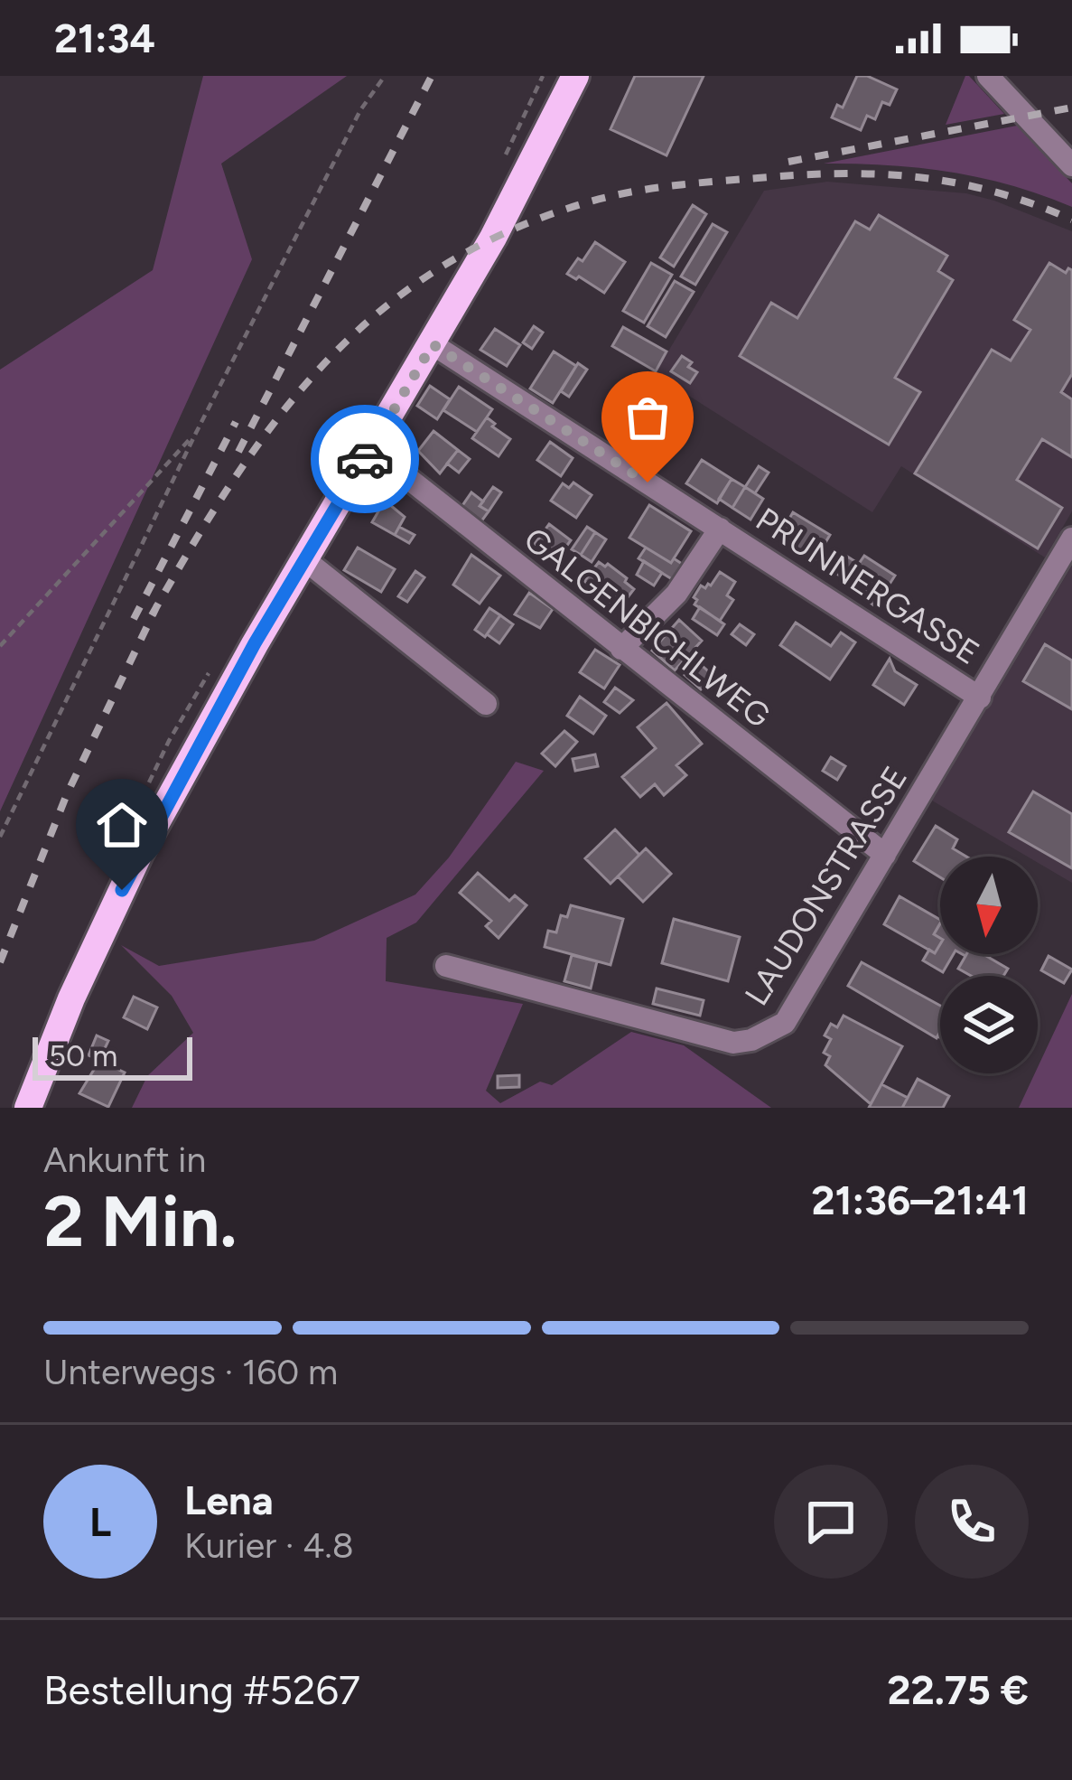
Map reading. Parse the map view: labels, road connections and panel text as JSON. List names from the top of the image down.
{
  "streets": {
    "street": ["PRUNNERGASSE", "GALGENBICHLWEG", "LAUDONSTRASSE"]
  },
  "crossings": [
    ["PRUNNERGASSE", "GALGENBICHLWEG"],
    ["PRUNNERGASSE", "LAUDONSTRASSE"],
    ["GALGENBICHLWEG", "LAUDONSTRASSE"]
  ],
  "scale_bar": "50 m",
  "north": "bottom",
  "page": {
    "status": "21:34",
    "scale": "50 m",
    "heading": ["2 Min.", "Ankunft in", "21:36–21:41"],
    "panel": [
      "Lena",
      "Kurier · 4.8",
      "Bestellung #5267",
      "22.75 €"
    ],
    "bar": "Unterwegs · 160 m",
    "round": "L"
  }
}
